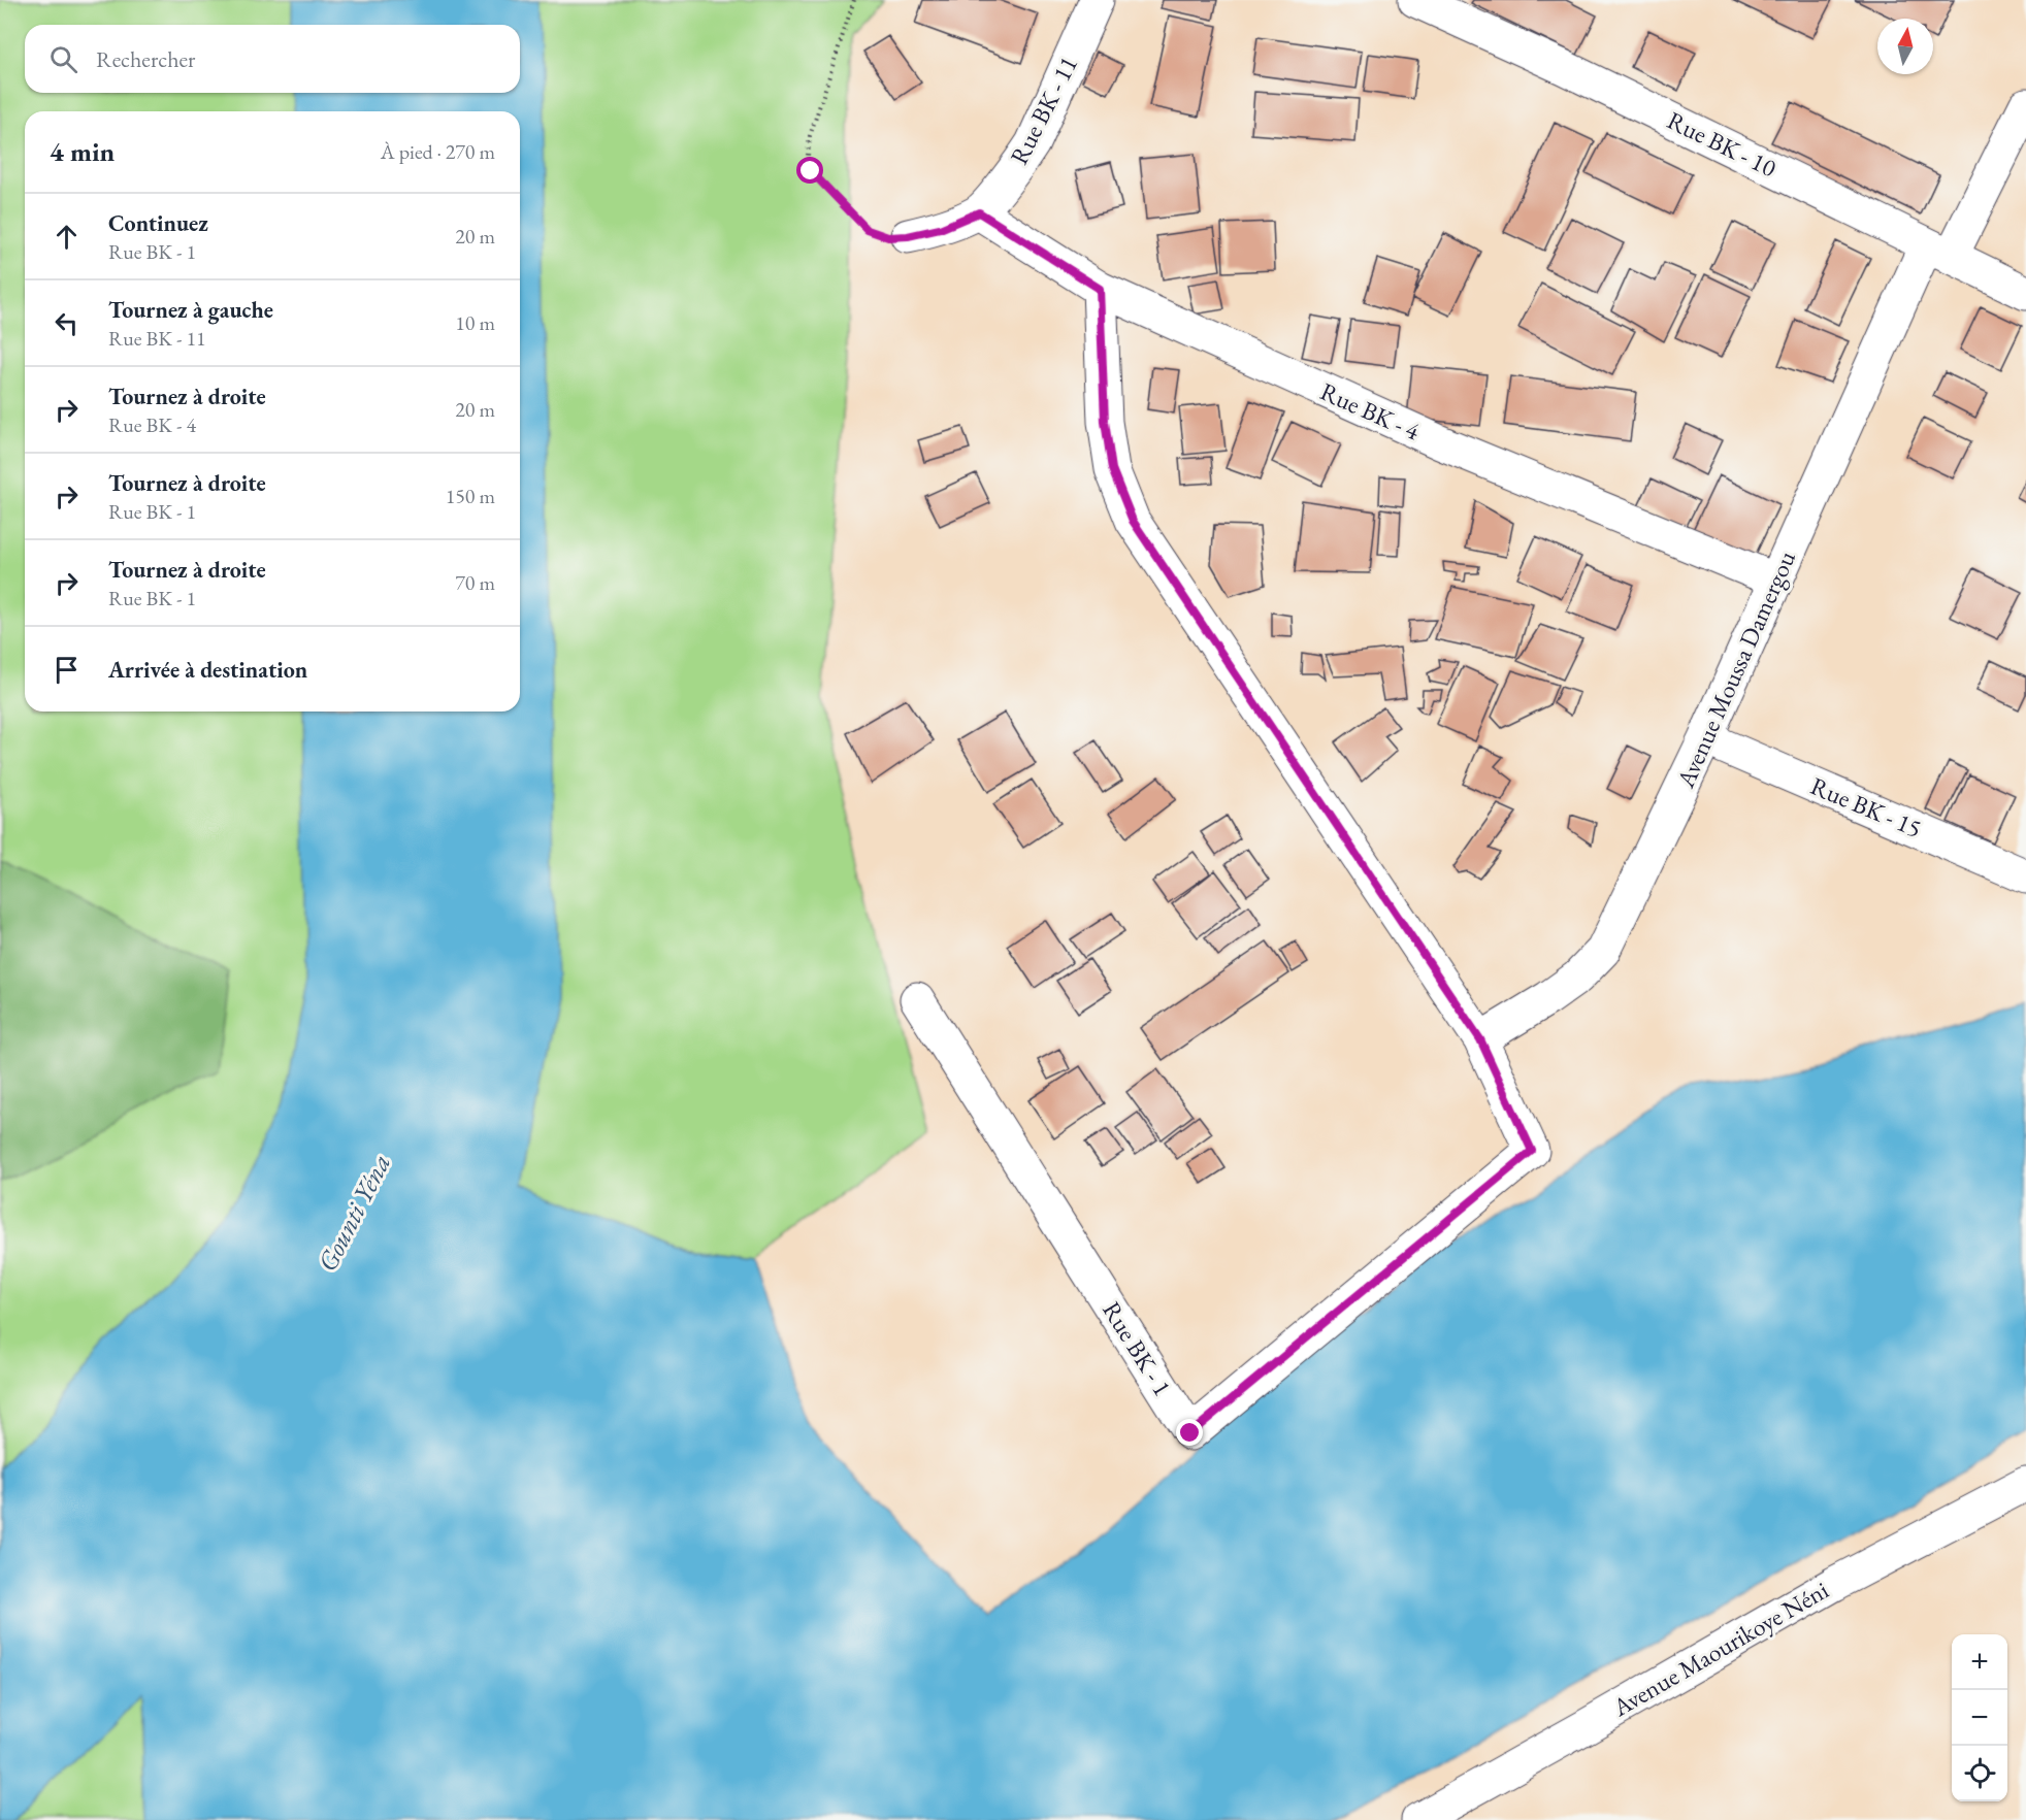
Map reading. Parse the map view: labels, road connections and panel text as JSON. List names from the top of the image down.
{
  "streets": {
    "street": [
      "Rue BK - 11",
      "Rue BK - 10",
      "Rue BK - 4",
      "Avenue Moussa Damergou",
      "Rue BK - 15",
      "Rue BK - 1",
      "Avenue Maourikoye Néni"
    ]
  },
  "crossings": [
    ["Rue BK - 11", "Rue BK - 4"],
    ["Rue BK - 10", "Avenue Moussa Damergou"],
    ["Rue BK - 4", "Avenue Moussa Damergou"],
    ["Rue BK - 4", "Rue BK - 1"],
    ["Avenue Moussa Damergou", "Rue BK - 15"],
    ["Avenue Moussa Damergou", "Rue BK - 1"]
  ],
  "water": ["Gounti Yéna"],
  "north": "top",
  "page": {
    "search": "Rechercher",
    "heading": ["4 min", "À pied · 270 m"],
    "list": [
      ["Continuez", "Rue BK - 1", "20 m"],
      ["Tournez à gauche", "Rue BK - 11", "10 m"],
      ["Tournez à droite", "Rue BK - 4", "20 m"],
      ["Tournez à droite", "Rue BK - 1", "150 m"],
      ["Tournez à droite", "Rue BK - 1", "70 m"],
      "Arrivée à destination"
    ],
    "map_buttons": ["+", "−"]
  }
}
